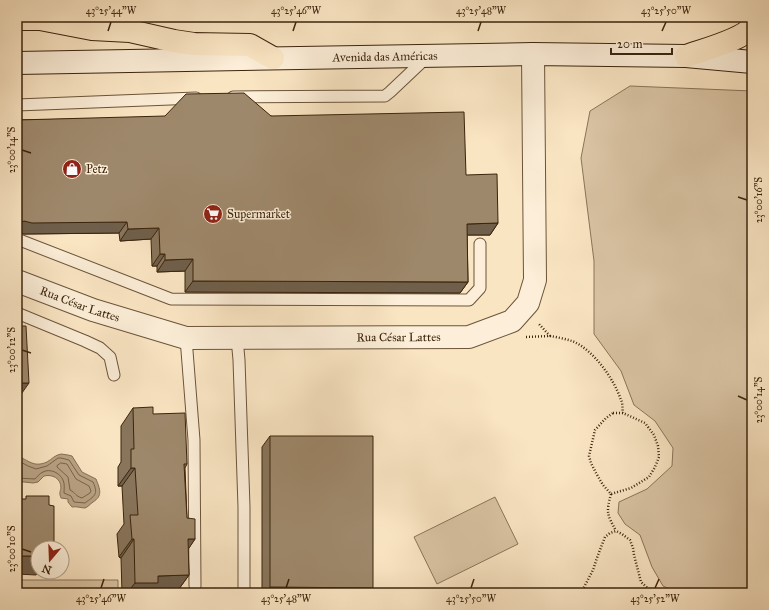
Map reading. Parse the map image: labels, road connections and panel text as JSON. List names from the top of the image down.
{
  "streets": {
    "street": ["Avenida das Américas", "Rua César Lattes"]
  },
  "crossings": [
    ["Avenida das Américas", "Rua César Lattes"]
  ],
  "places": {
    "shop": ["Petz"],
    "supermarket": ["Supermarket"]
  },
  "scale_bar": "20 m",
  "north": "bottom",
  "coordinates": [
    "43°25'44\"W",
    "43°25'46\"W",
    "43°25'48\"W",
    "43°25'50\"W",
    "23°00'14\"S",
    "23°00'16\"S",
    "23°00'12\"S",
    "23°00'10\"S",
    "43°25'52\"W"
  ]
}
